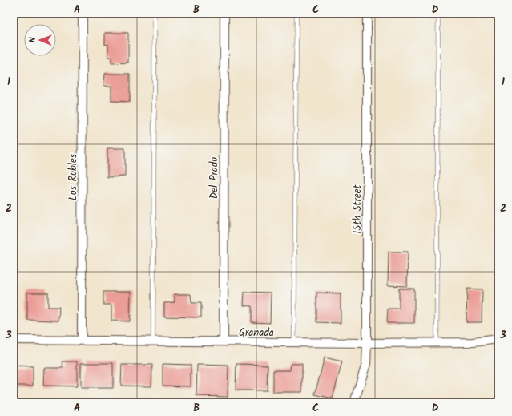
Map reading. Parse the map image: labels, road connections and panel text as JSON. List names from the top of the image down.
{
  "streets": {
    "street": [
      "Los Robles",
      "Del Prado",
      "15th Street",
      "Granada"
    ]
  },
  "crossings": [
    ["Los Robles", "Granada"],
    ["Del Prado", "Granada"],
    ["15th Street", "Granada"]
  ],
  "north": "left",
  "grid": {
    "columns": [
      "A",
      "B",
      "C",
      "D"
    ],
    "rows": ["1", "2", "3"]
  }
}
